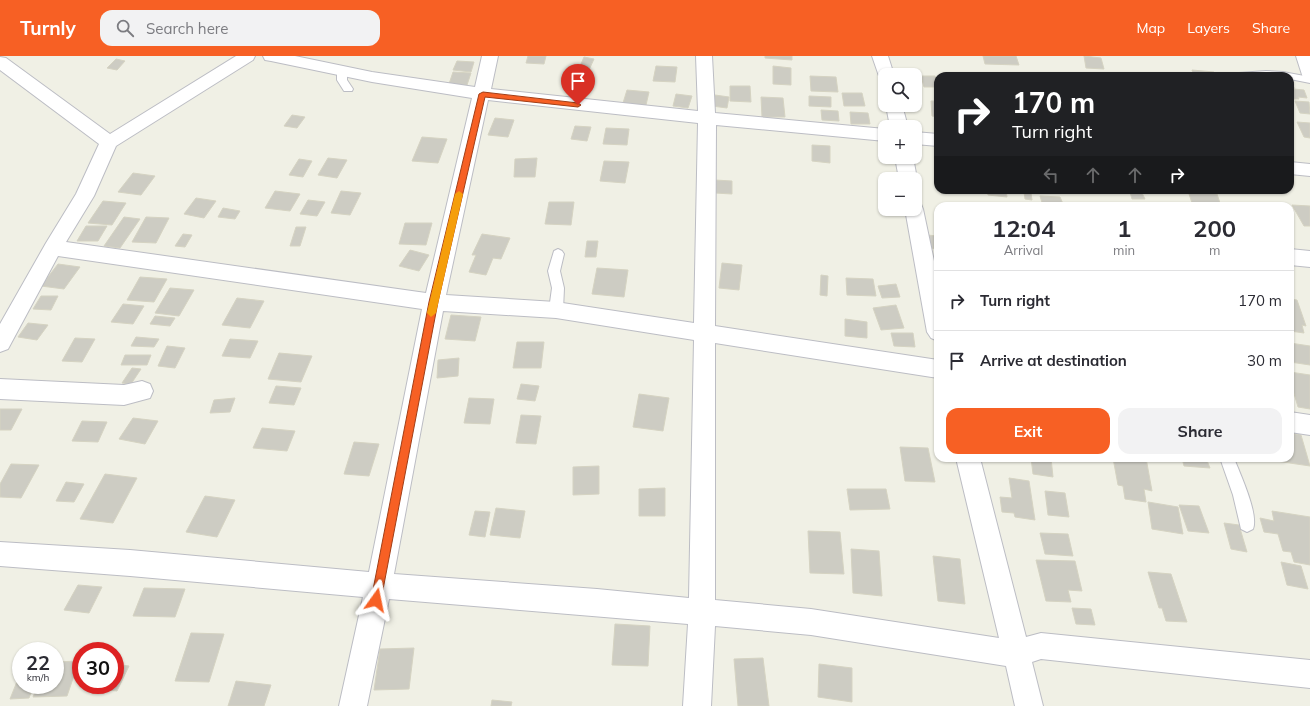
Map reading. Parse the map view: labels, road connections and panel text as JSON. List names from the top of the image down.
{
  "page": {
    "header": "Turnly",
    "search": "Search here",
    "nav": ["Map", "Layers", "Share"],
    "map_buttons": ["+", "−"],
    "turn": ["170 m", "Turn right"],
    "eta": [
      "12:04",
      "Arrival",
      "1",
      "min",
      "200",
      "m"
    ],
    "list": [
      {
        "name": "Turn right",
        "value": "170 m"
      },
      {
        "name": "Arrive at destination",
        "value": "30 m"
      }
    ],
    "buttons": ["Exit", "Share"],
    "speed": "22 km/h",
    "limit": "30"
  }
}
